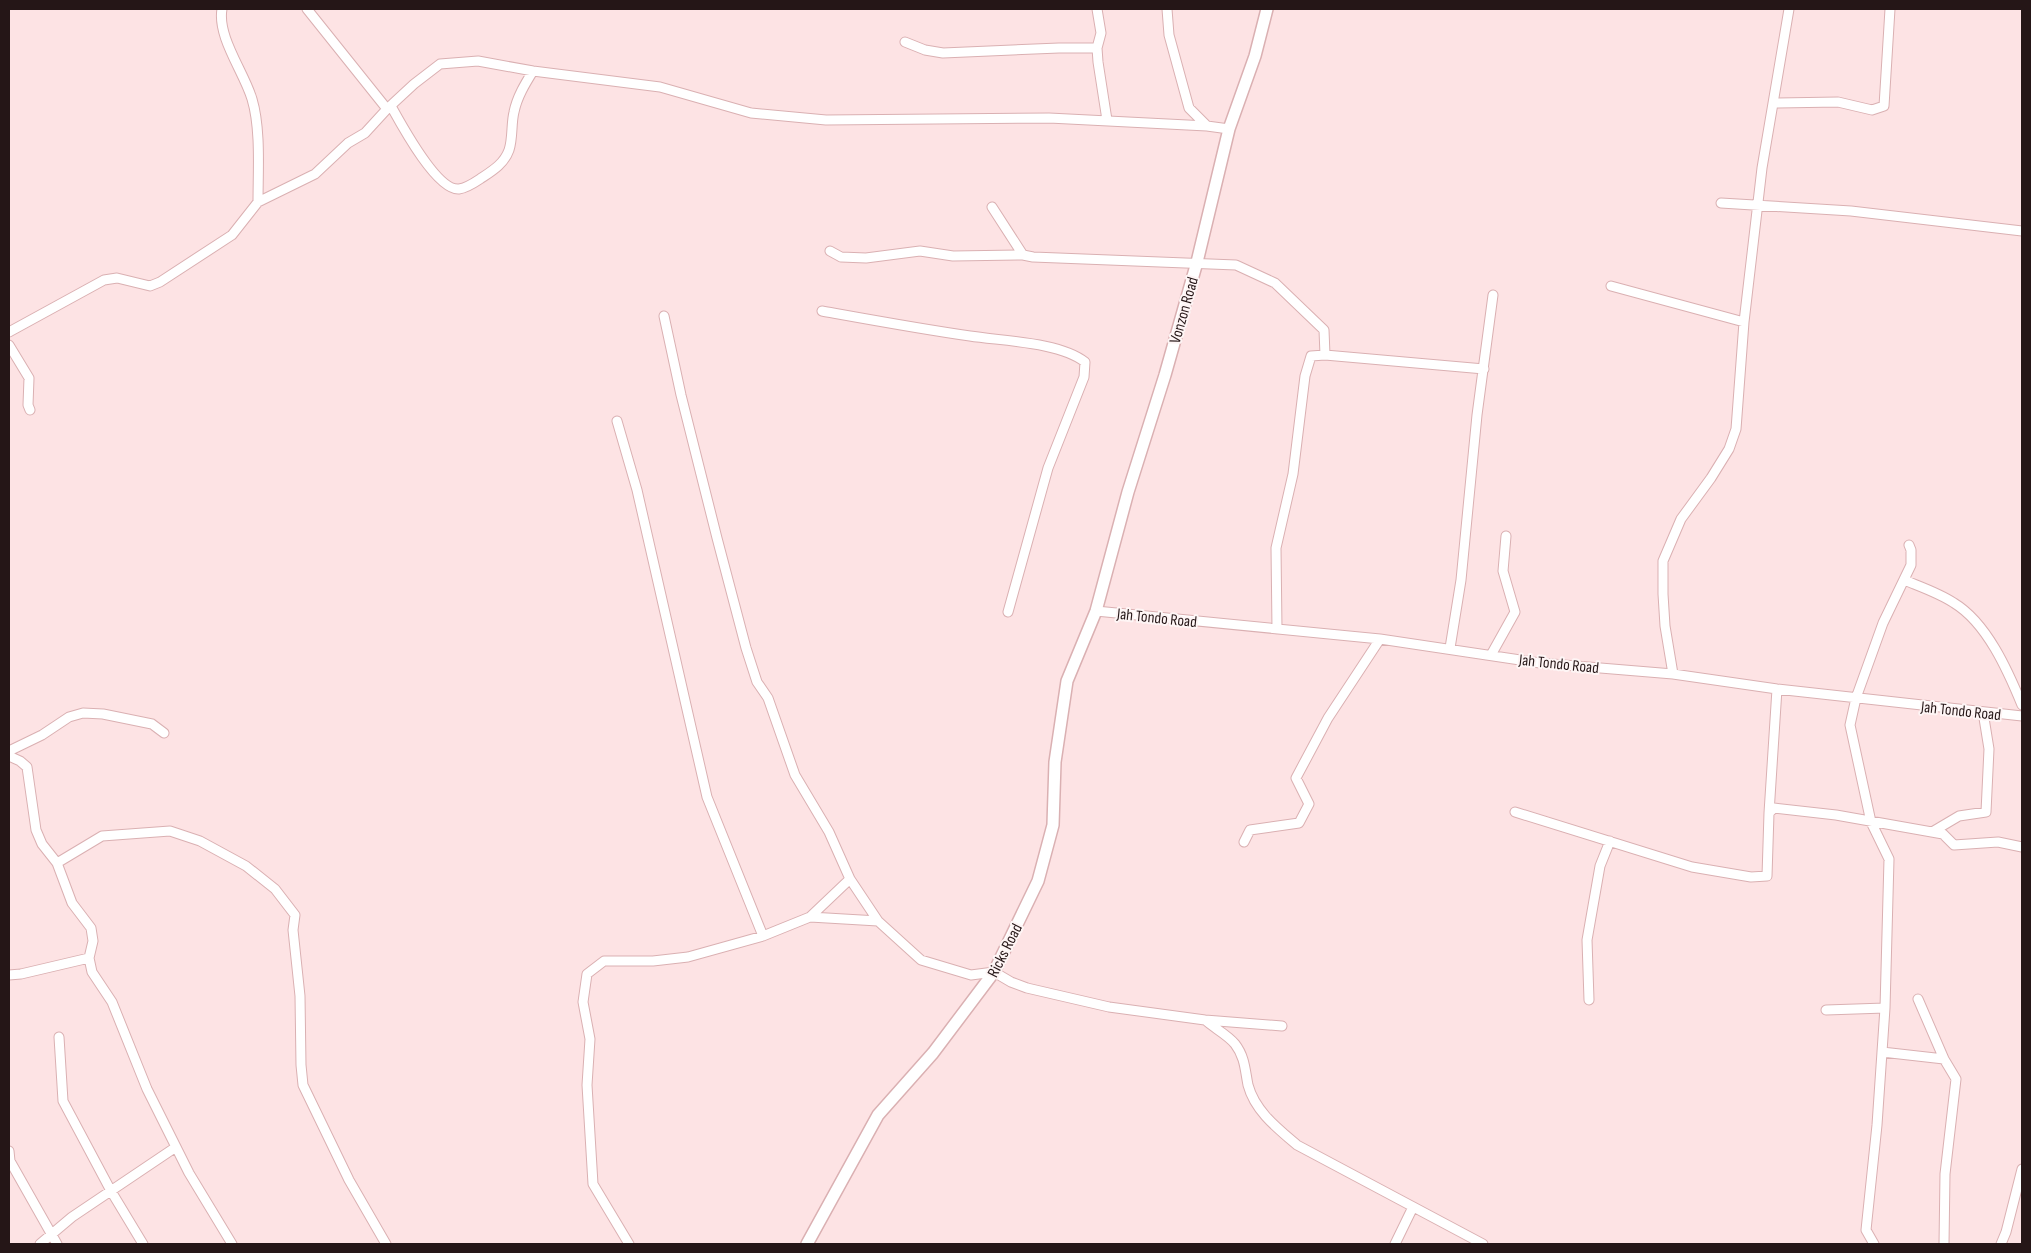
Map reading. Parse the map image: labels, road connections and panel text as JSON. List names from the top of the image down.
{
  "streets": {
    "street": ["Vonzon Road", "Jah Tondo Road", "Ricks Road"]
  },
  "crossings": [
    ["Vonzon Road", "Jah Tondo Road"],
    ["Vonzon Road", "Ricks Road"],
    ["Jah Tondo Road", "Ricks Road"]
  ]
}
